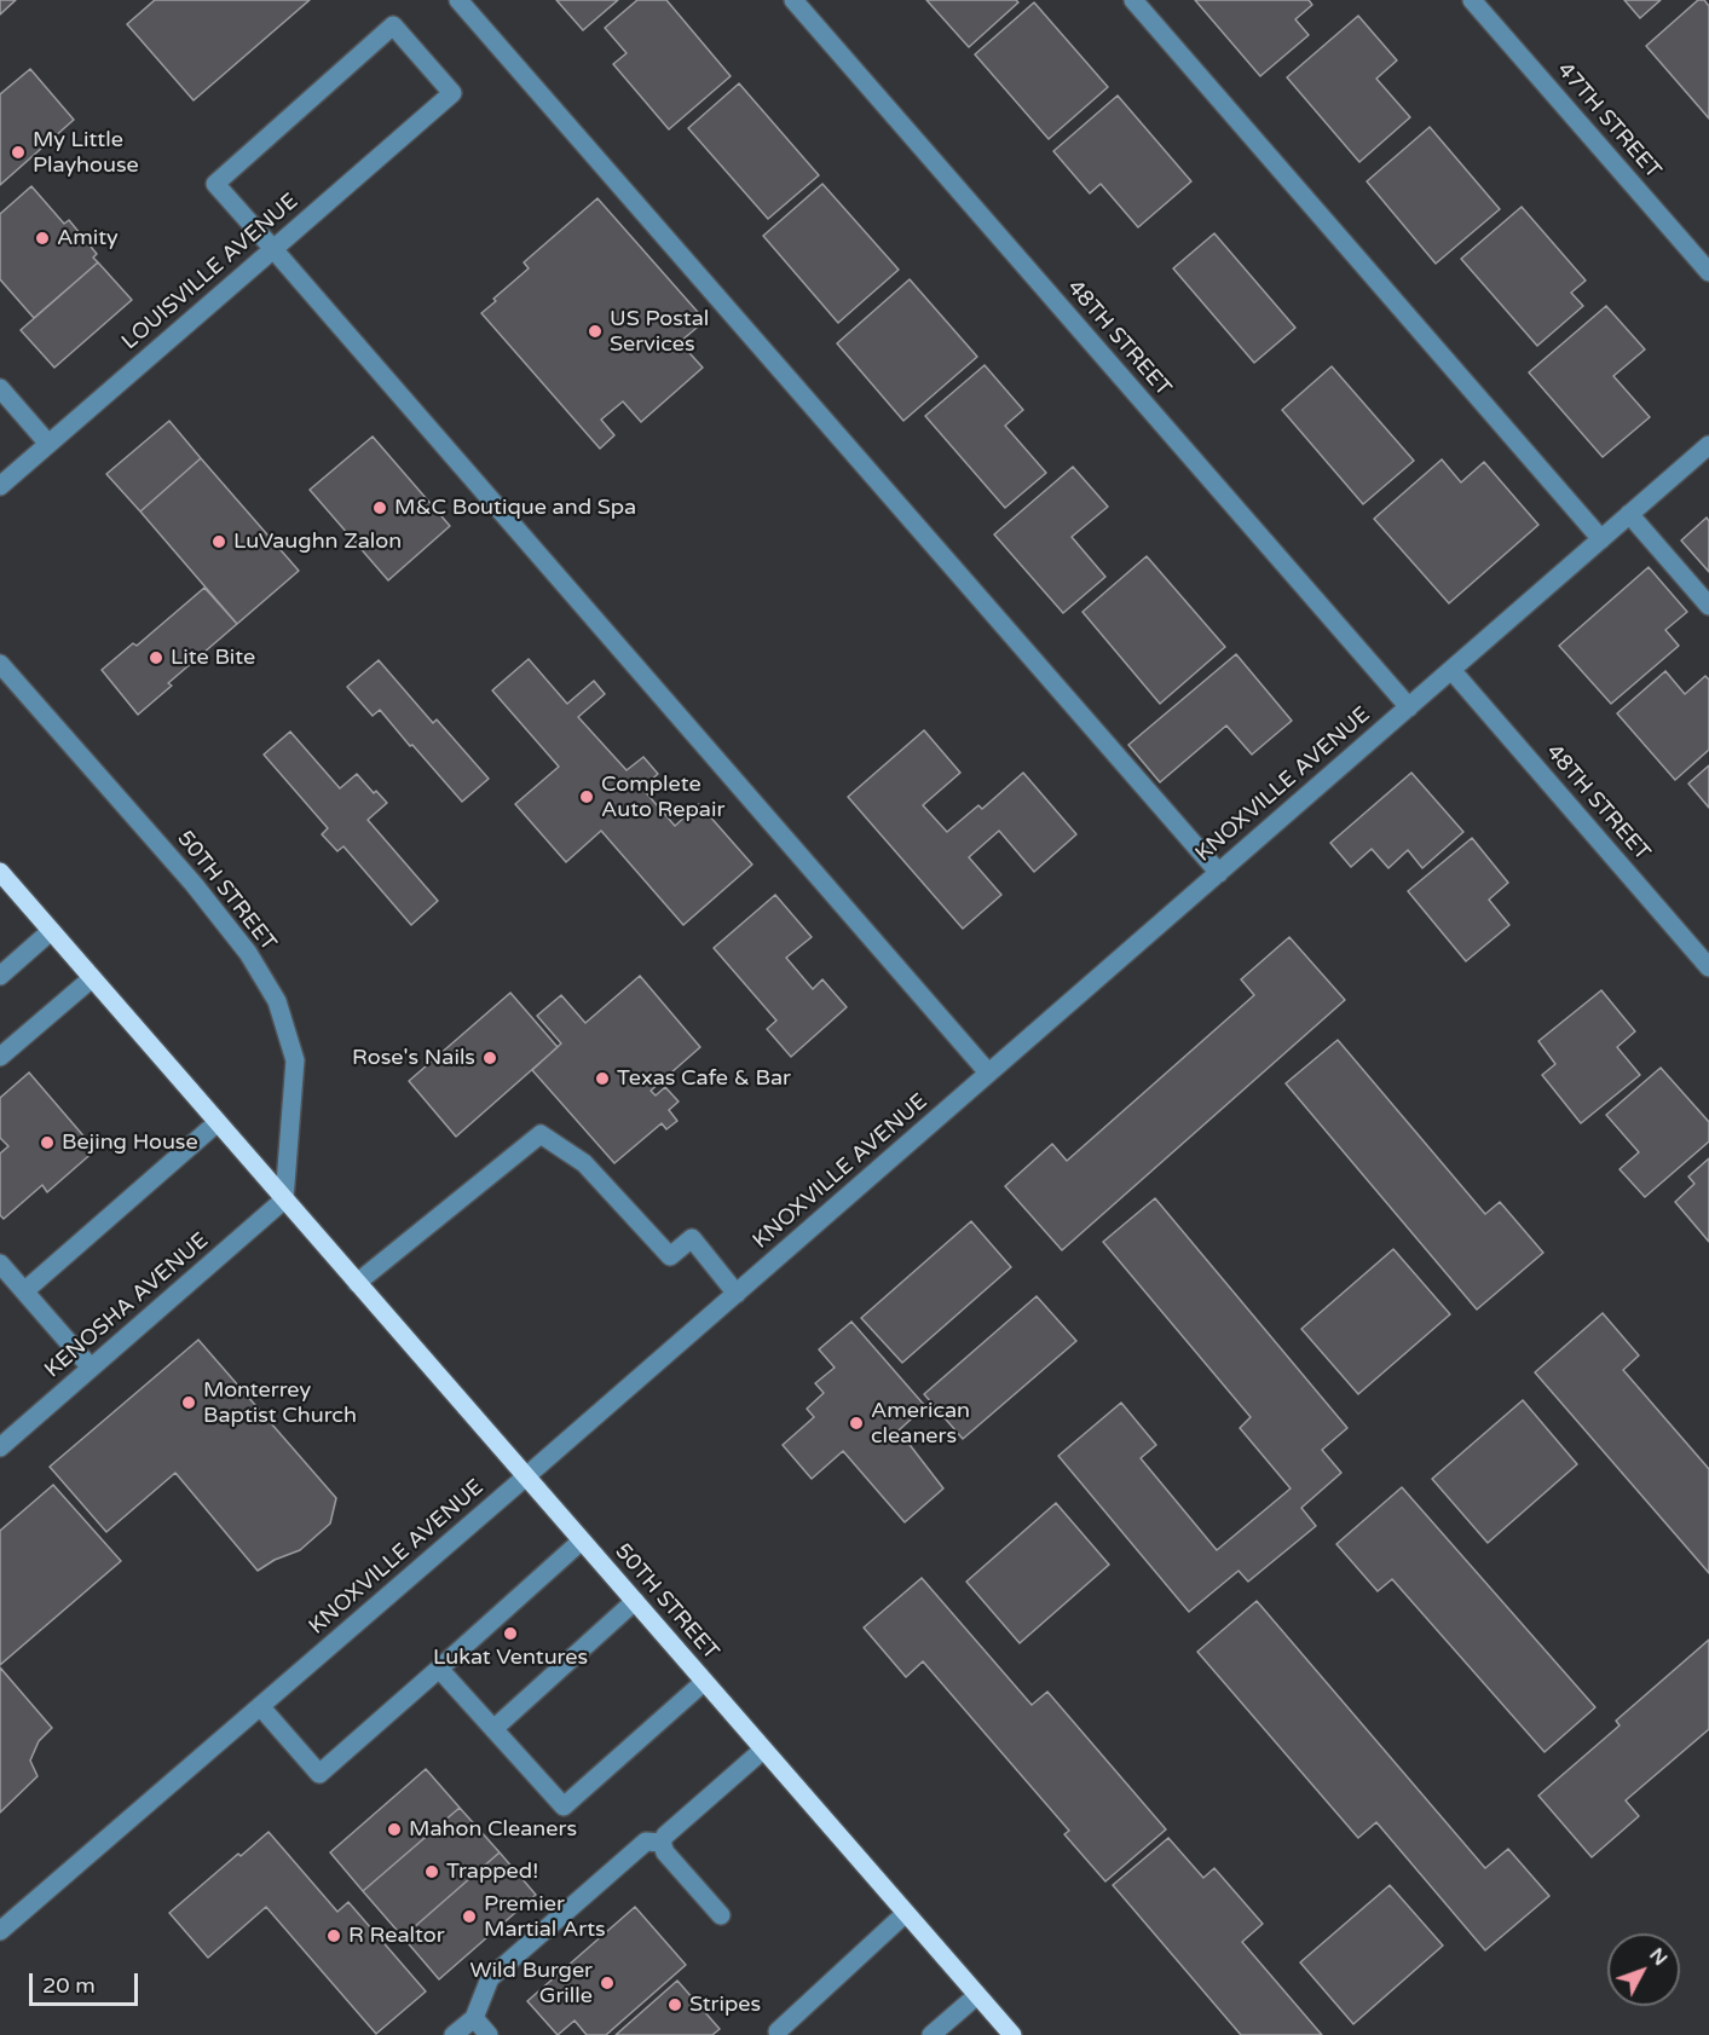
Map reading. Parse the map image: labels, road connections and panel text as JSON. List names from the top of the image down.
{
  "streets": {
    "main road": ["50TH STREET"],
    "street": [
      "47TH STREET",
      "LOUISVILLE AVENUE",
      "48TH STREET",
      "KNOXVILLE AVENUE",
      "KENOSHA AVENUE"
    ]
  },
  "crossings": [
    ["48TH STREET", "KNOXVILLE AVENUE"],
    ["KNOXVILLE AVENUE", "50TH STREET"],
    ["50TH STREET", "KENOSHA AVENUE"]
  ],
  "places": [
    "My Little Playhouse",
    "Amity",
    "US Postal Services",
    "M&C Boutique and Spa",
    "LuVaughn Zalon",
    "Lite Bite",
    "Complete Auto Repair",
    "Rose's Nails",
    "Texas Cafe & Bar",
    "Bejing House",
    "Monterrey Baptist Church",
    "American cleaners",
    "Lukat Ventures",
    "Mahon Cleaners",
    "Trapped!",
    "Premier Martial Arts",
    "R Realtor",
    "Wild Burger Grille",
    "Stripes"
  ],
  "scale_bar": "20 m",
  "north": "top right"
}
